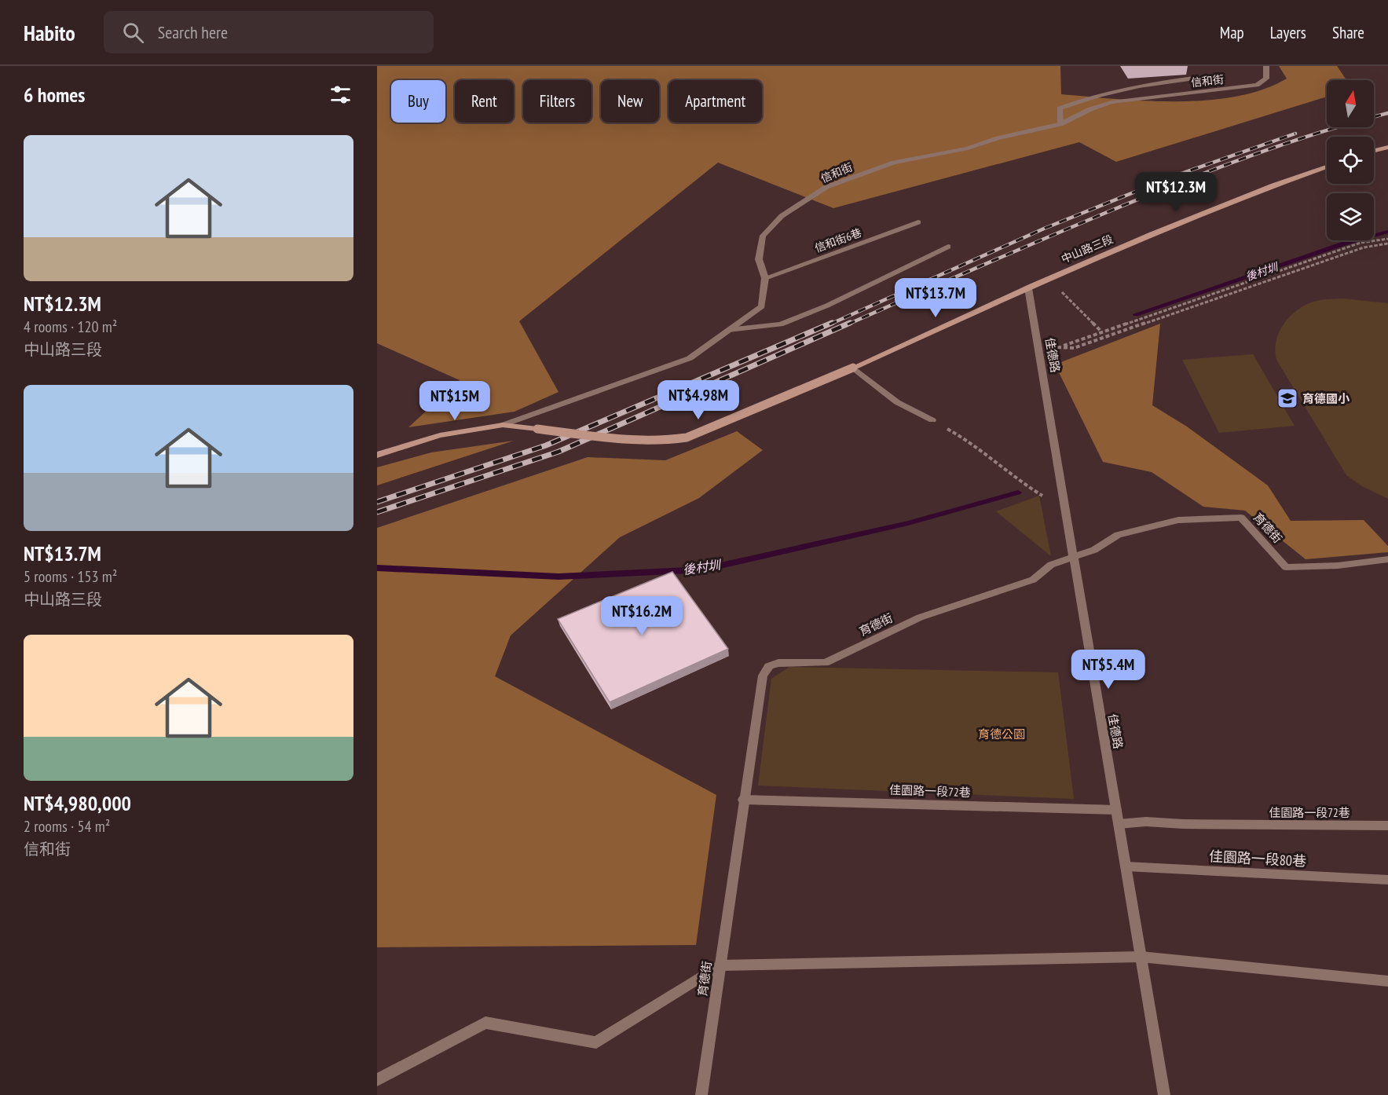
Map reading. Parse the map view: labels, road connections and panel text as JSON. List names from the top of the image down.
{
  "streets": {
    "main road": ["中山路三段"],
    "street": [
      "信和街",
      "信和街6巷",
      "佳德路",
      "育德街",
      "佳園路一段72巷",
      "佳園路一段80巷"
    ]
  },
  "crossings": [
    ["信和街", "信和街6巷"],
    ["信和街", "中山路三段"],
    ["中山路三段", "佳德路"],
    ["佳德路", "育德街"],
    ["佳德路", "佳園路一段72巷"],
    ["佳德路", "佳園路一段80巷"],
    ["育德街", "佳園路一段72巷"]
  ],
  "water": ["後村圳"],
  "parks": ["育德公園"],
  "places": {
    "school or university": ["育德國小"]
  },
  "north": "top",
  "page": {
    "header": "Habito",
    "search": "Search here",
    "nav": ["Map", "Layers", "Share"],
    "heading": "6 homes",
    "chip": [
      "Buy",
      "Rent",
      "Filters",
      "New",
      "Apartment"
    ],
    "list": [
      {
        "name": "NT$12.3M",
        "note": "4 rooms · 120 m² · 中山路三段"
      },
      {
        "name": "NT$13.7M",
        "note": "5 rooms · 153 m² · 中山路三段"
      },
      {
        "name": "NT$4,980,000",
        "note": "2 rooms · 54 m² · 信和街"
      }
    ],
    "price": [
      "NT$12.3M",
      "NT$13.7M",
      "NT$4.98M",
      "NT$15M",
      "NT$16.2M",
      "NT$5.4M"
    ]
  }
}
